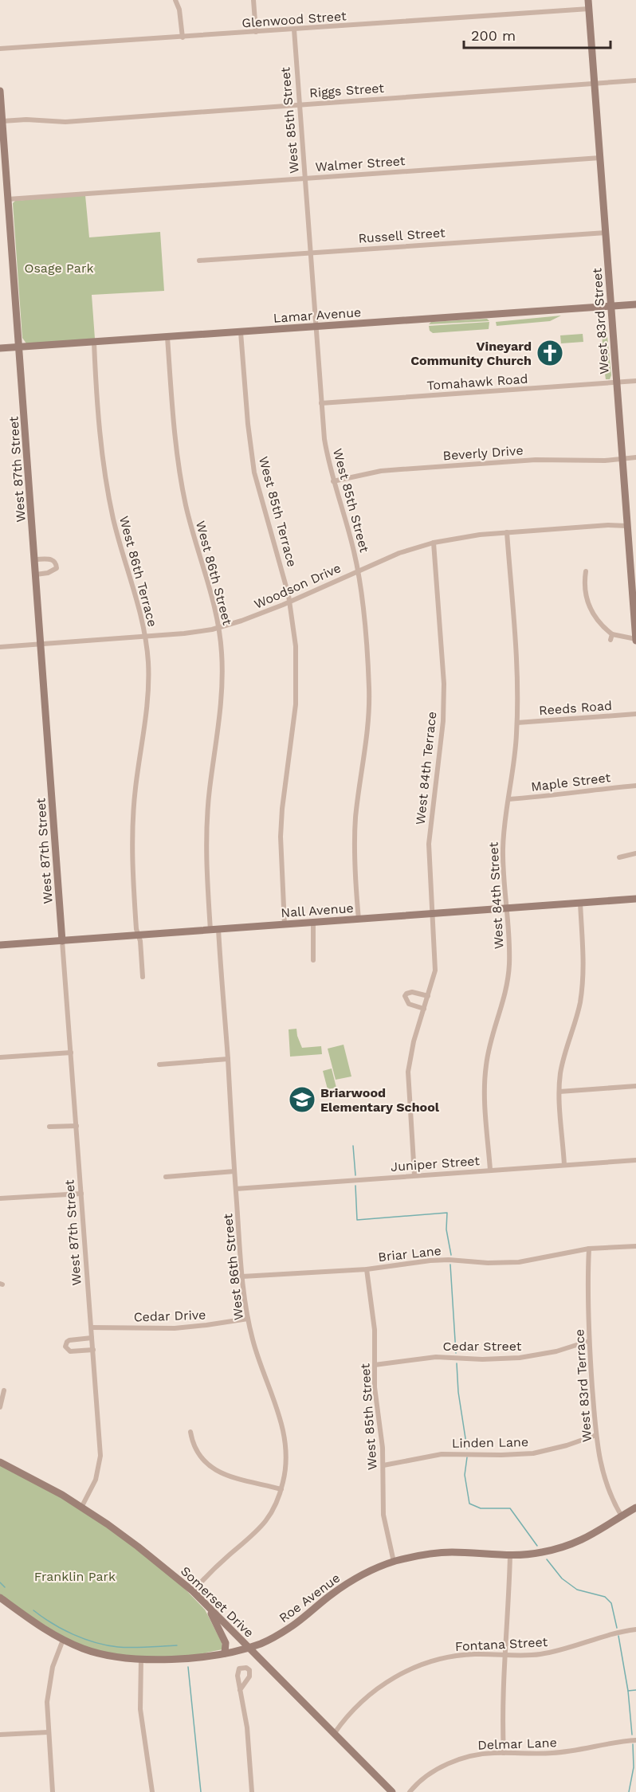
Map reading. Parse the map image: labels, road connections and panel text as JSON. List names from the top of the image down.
{
  "streets": {
    "street": [
      "Glenwood Street",
      "Riggs Street",
      "West 85th Street",
      "Walmer Street",
      "Russell Street",
      "Lamar Avenue",
      "West 83rd Street",
      "Tomahawk Road",
      "Beverly Drive",
      "West 87th Street",
      "West 85th Terrace",
      "West 86th Terrace",
      "West 86th Street",
      "Woodson Drive",
      "Reeds Road",
      "West 84th Terrace",
      "Maple Street",
      "West 84th Street",
      "Nall Avenue",
      "Juniper Street",
      "Briar Lane",
      "Cedar Drive",
      "Cedar Street",
      "West 83rd Terrace",
      "Linden Lane",
      "Roe Avenue",
      "Somerset Drive",
      "Fontana Street",
      "Delmar Lane"
    ]
  },
  "crossings": [
    ["Glenwood Street", "West 85th Street"],
    ["Glenwood Street", "West 83rd Street"],
    ["Riggs Street", "West 85th Street"],
    ["Riggs Street", "West 83rd Street"],
    ["Riggs Street", "West 87th Street"],
    ["West 85th Street", "Walmer Street"],
    ["West 85th Street", "Russell Street"],
    ["West 85th Street", "Lamar Avenue"],
    ["West 85th Street", "Tomahawk Road"],
    ["West 85th Street", "Beverly Drive"],
    ["West 85th Street", "Woodson Drive"],
    ["West 85th Street", "Nall Avenue"],
    ["West 85th Street", "Briar Lane"],
    ["West 85th Street", "Cedar Street"],
    ["West 85th Street", "Linden Lane"],
    ["West 85th Street", "Roe Avenue"],
    ["Walmer Street", "West 83rd Street"],
    ["Walmer Street", "West 87th Street"],
    ["Russell Street", "West 83rd Street"],
    ["Lamar Avenue", "West 83rd Street"],
    ["Lamar Avenue", "West 87th Street"],
    ["Lamar Avenue", "West 85th Terrace"],
    ["Lamar Avenue", "West 86th Terrace"],
    ["Lamar Avenue", "West 86th Street"],
    ["West 83rd Street", "Tomahawk Road"],
    ["West 83rd Street", "Beverly Drive"],
    ["West 83rd Street", "Woodson Drive"],
    ["West 87th Street", "Woodson Drive"],
    ["West 87th Street", "Nall Avenue"],
    ["West 87th Street", "Cedar Drive"],
    ["West 87th Street", "Somerset Drive"],
    ["West 85th Terrace", "Woodson Drive"],
    ["West 85th Terrace", "Nall Avenue"],
    ["West 86th Terrace", "Woodson Drive"],
    ["West 86th Terrace", "Nall Avenue"],
    ["West 86th Street", "Woodson Drive"],
    ["West 86th Street", "Nall Avenue"],
    ["West 86th Street", "Juniper Street"],
    ["West 86th Street", "Briar Lane"],
    ["West 86th Street", "Cedar Drive"],
    ["West 86th Street", "Somerset Drive"],
    ["Woodson Drive", "West 84th Terrace"],
    ["Woodson Drive", "West 84th Street"],
    ["Reeds Road", "West 84th Street"],
    ["West 84th Terrace", "Nall Avenue"],
    ["West 84th Terrace", "Juniper Street"],
    ["Maple Street", "West 84th Street"],
    ["West 84th Street", "Nall Avenue"],
    ["West 84th Street", "Juniper Street"],
    ["Briar Lane", "West 83rd Terrace"],
    ["Cedar Street", "West 83rd Terrace"],
    ["West 83rd Terrace", "Linden Lane"],
    ["West 83rd Terrace", "Roe Avenue"],
    ["Roe Avenue", "Somerset Drive"],
    ["Somerset Drive", "Fontana Street"]
  ],
  "parks": ["Osage Park", "Franklin Park"],
  "places": {
    "church": ["Vineyard Community Church"],
    "school or university": ["Briarwood Elementary School"]
  },
  "scale_bar": "200 m"
}
